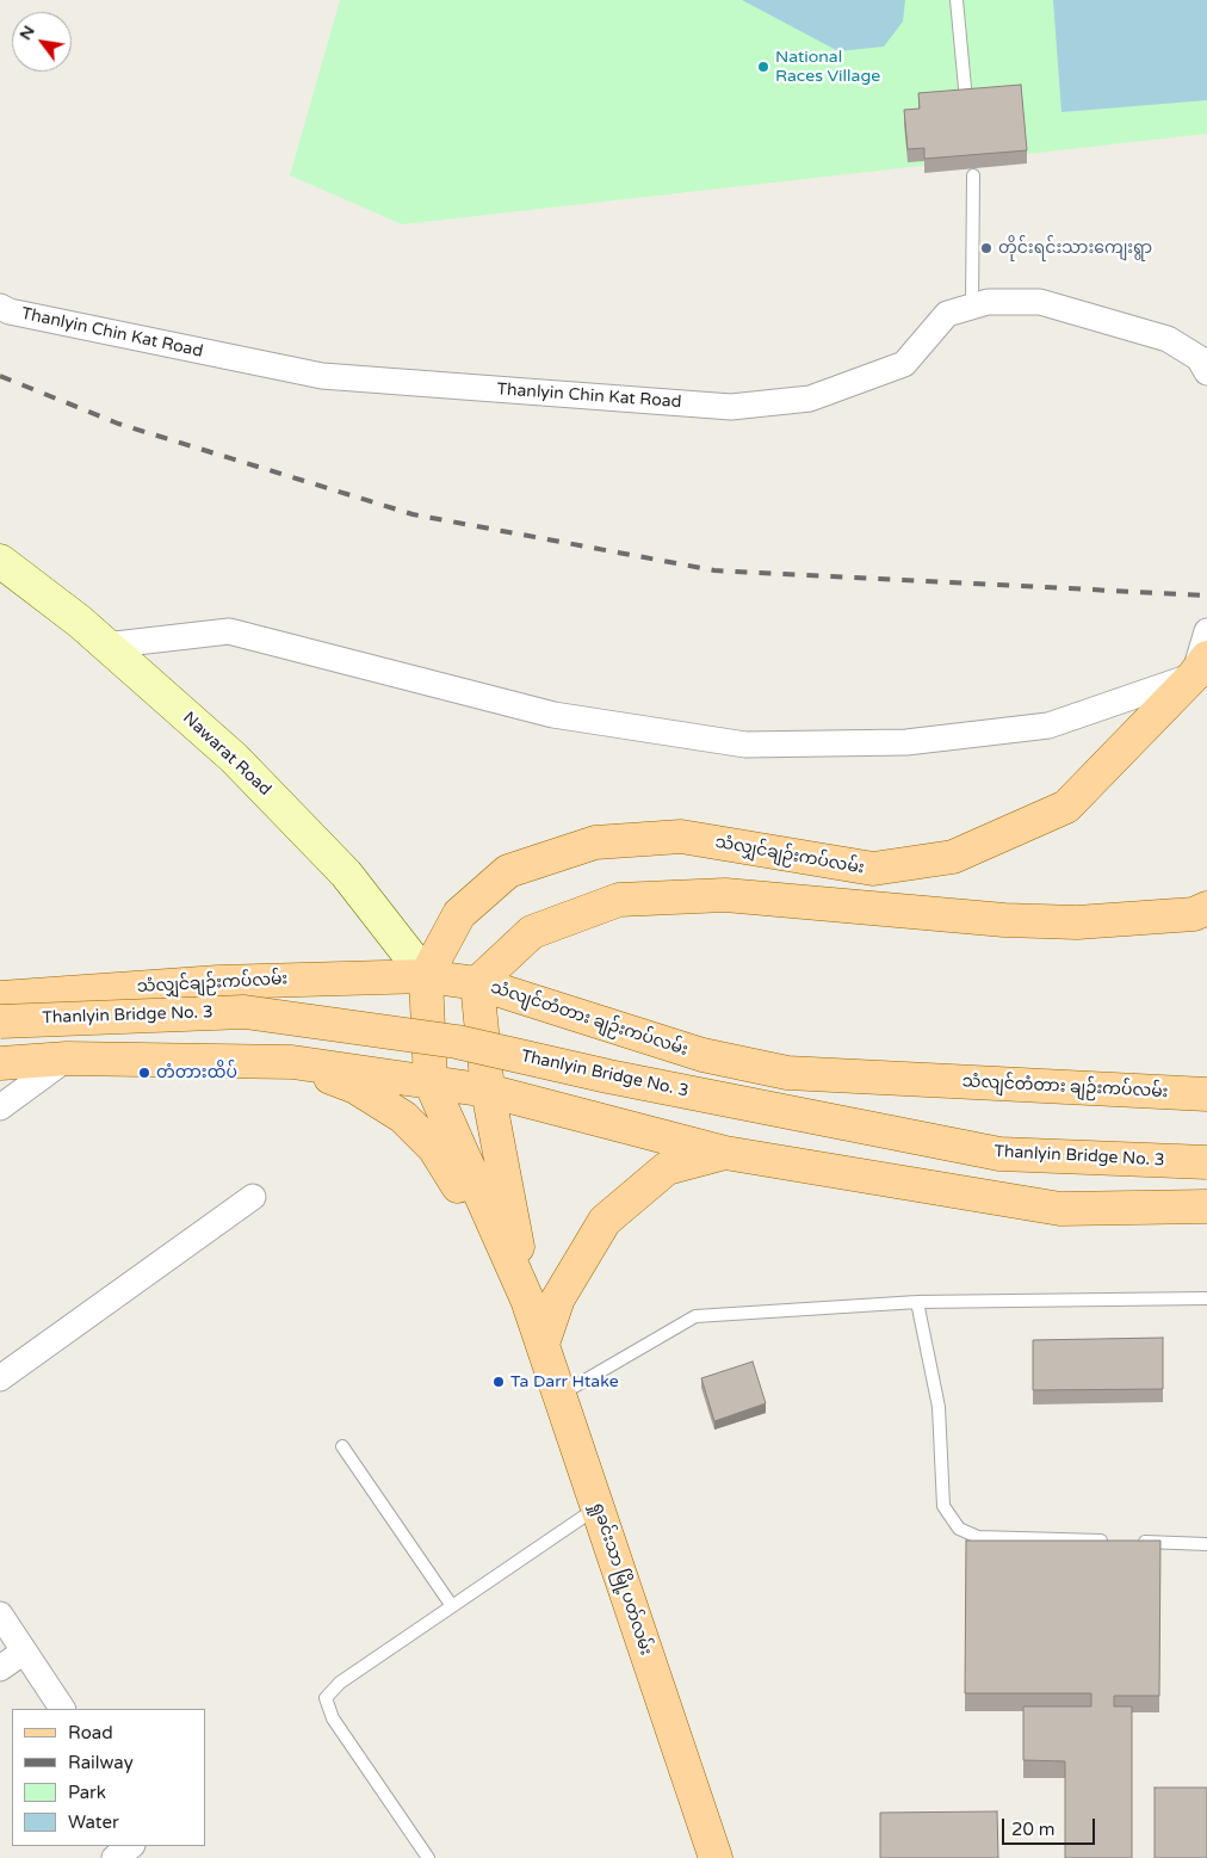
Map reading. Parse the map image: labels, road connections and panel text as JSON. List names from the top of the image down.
{
  "streets": {
    "main road": [
      "Nawarat Road",
      "သံလျှင်ချဉ်းကပ်လမ်း",
      "Thanlyin Bridge No. 3",
      "သံလျင်တံတား ချဉ်းကပ်လမ်း",
      "ရှုခင်းသာ မြို့ပတ်လမ်း"
    ],
    "street": ["Thanlyin Chin Kat Road"]
  },
  "crossings": [
    ["Nawarat Road", "သံလျှင်ချဉ်းကပ်လမ်း"],
    ["သံလျှင်ချဉ်းကပ်လမ်း", "သံလျင်တံတား ချဉ်းကပ်လမ်း"]
  ],
  "places": [
    "National Races Village",
    "တိုင်းရင်းသားကျေးရွာ",
    "တံတားထိပ်",
    "Ta Darr Htake"
  ],
  "legend": [
    "Road",
    "Railway",
    "Park",
    "Water"
  ],
  "scale_bar": "20 m",
  "north": "top left"
}
